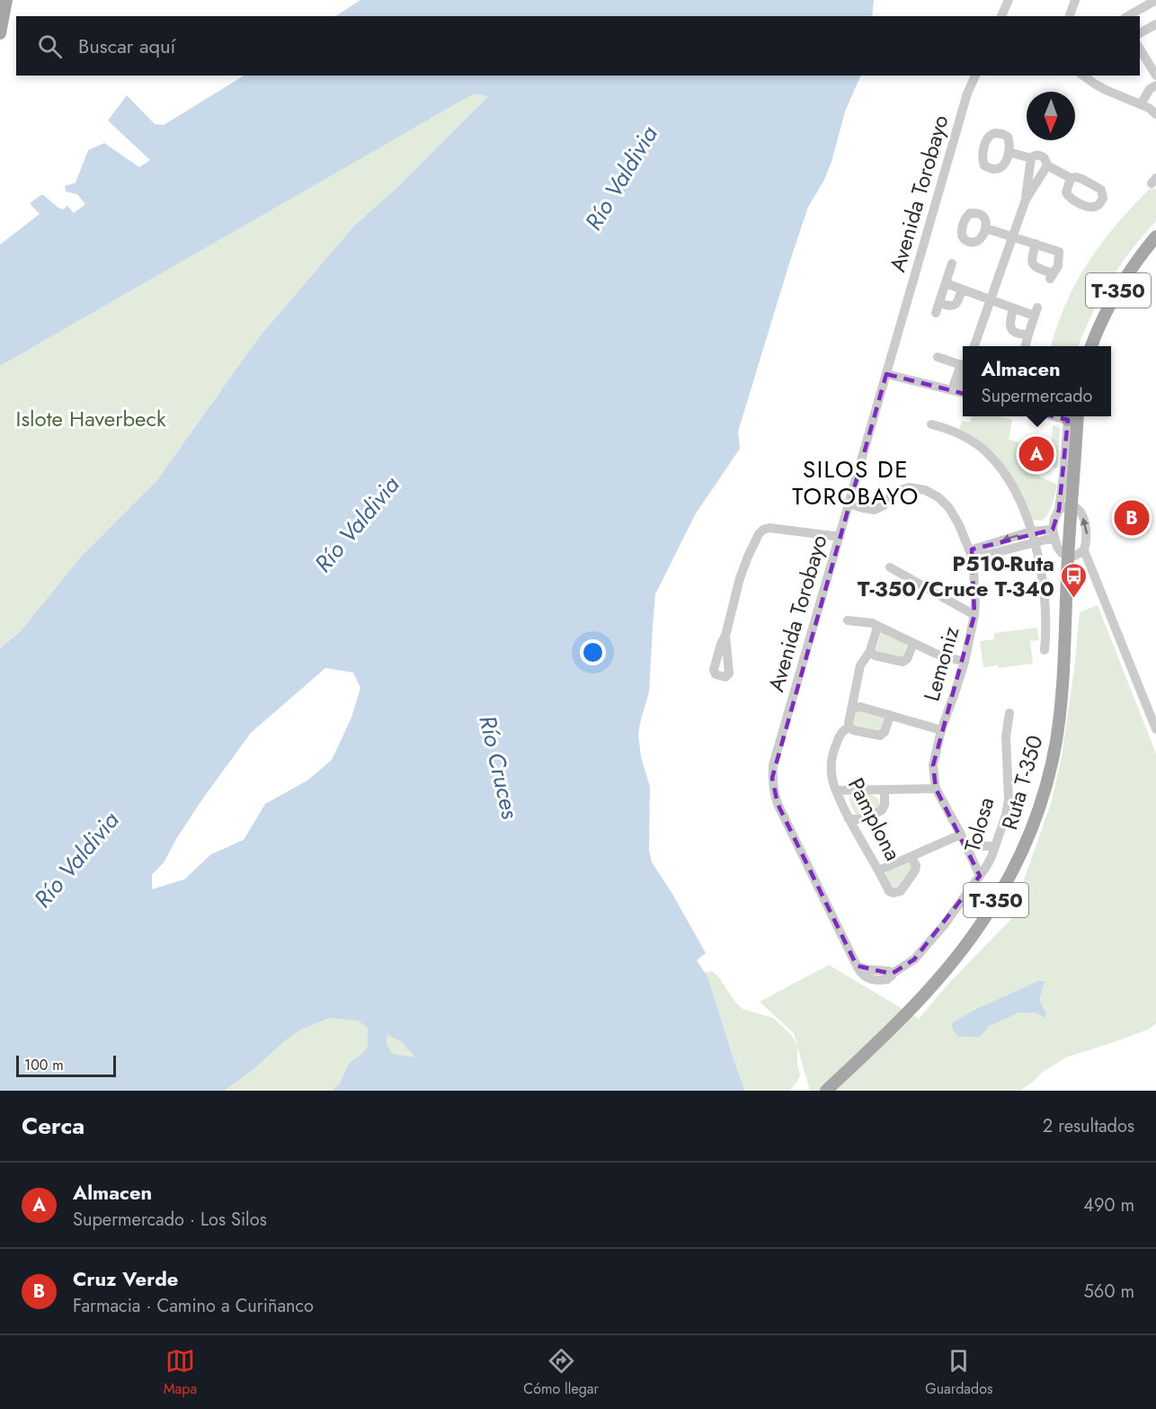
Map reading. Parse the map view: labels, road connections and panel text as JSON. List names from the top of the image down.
{
  "streets": {
    "main road": ["T-350", "Ruta T-350"],
    "street": [
      "Avenida Torobayo",
      "Lemoniz",
      "Pamplona",
      "Tolosa"
    ]
  },
  "crossings": [
    ["Avenida Torobayo", "Lemoniz"],
    ["Avenida Torobayo", "Tolosa"],
    ["Lemoniz", "Tolosa"]
  ],
  "districts": ["SILOS DE TOROBAYO"],
  "water": ["Río Valdivia", "Río Cruces"],
  "parks": ["Islote Haverbeck"],
  "places": {
    "bus stop": ["P510-Ruta T-350/Cruce T-340"]
  },
  "scale_bar": "100 m",
  "north": "bottom",
  "page": {
    "search": "Buscar aquí",
    "popup": ["Almacen", "Supermercado"],
    "pins": ["A", "B"],
    "scale": "100 m",
    "heading": ["Cerca", "2 resultados"],
    "list": [
      {
        "mark": "A",
        "name": "Almacen",
        "note": "Supermercado · Los Silos",
        "value": "490 m"
      },
      {
        "mark": "B",
        "name": "Cruz Verde",
        "note": "Farmacia · Camino a Curiñanco",
        "value": "560 m"
      }
    ],
    "nav": ["Mapa", "Cómo llegar", "Guardados"]
  }
}
